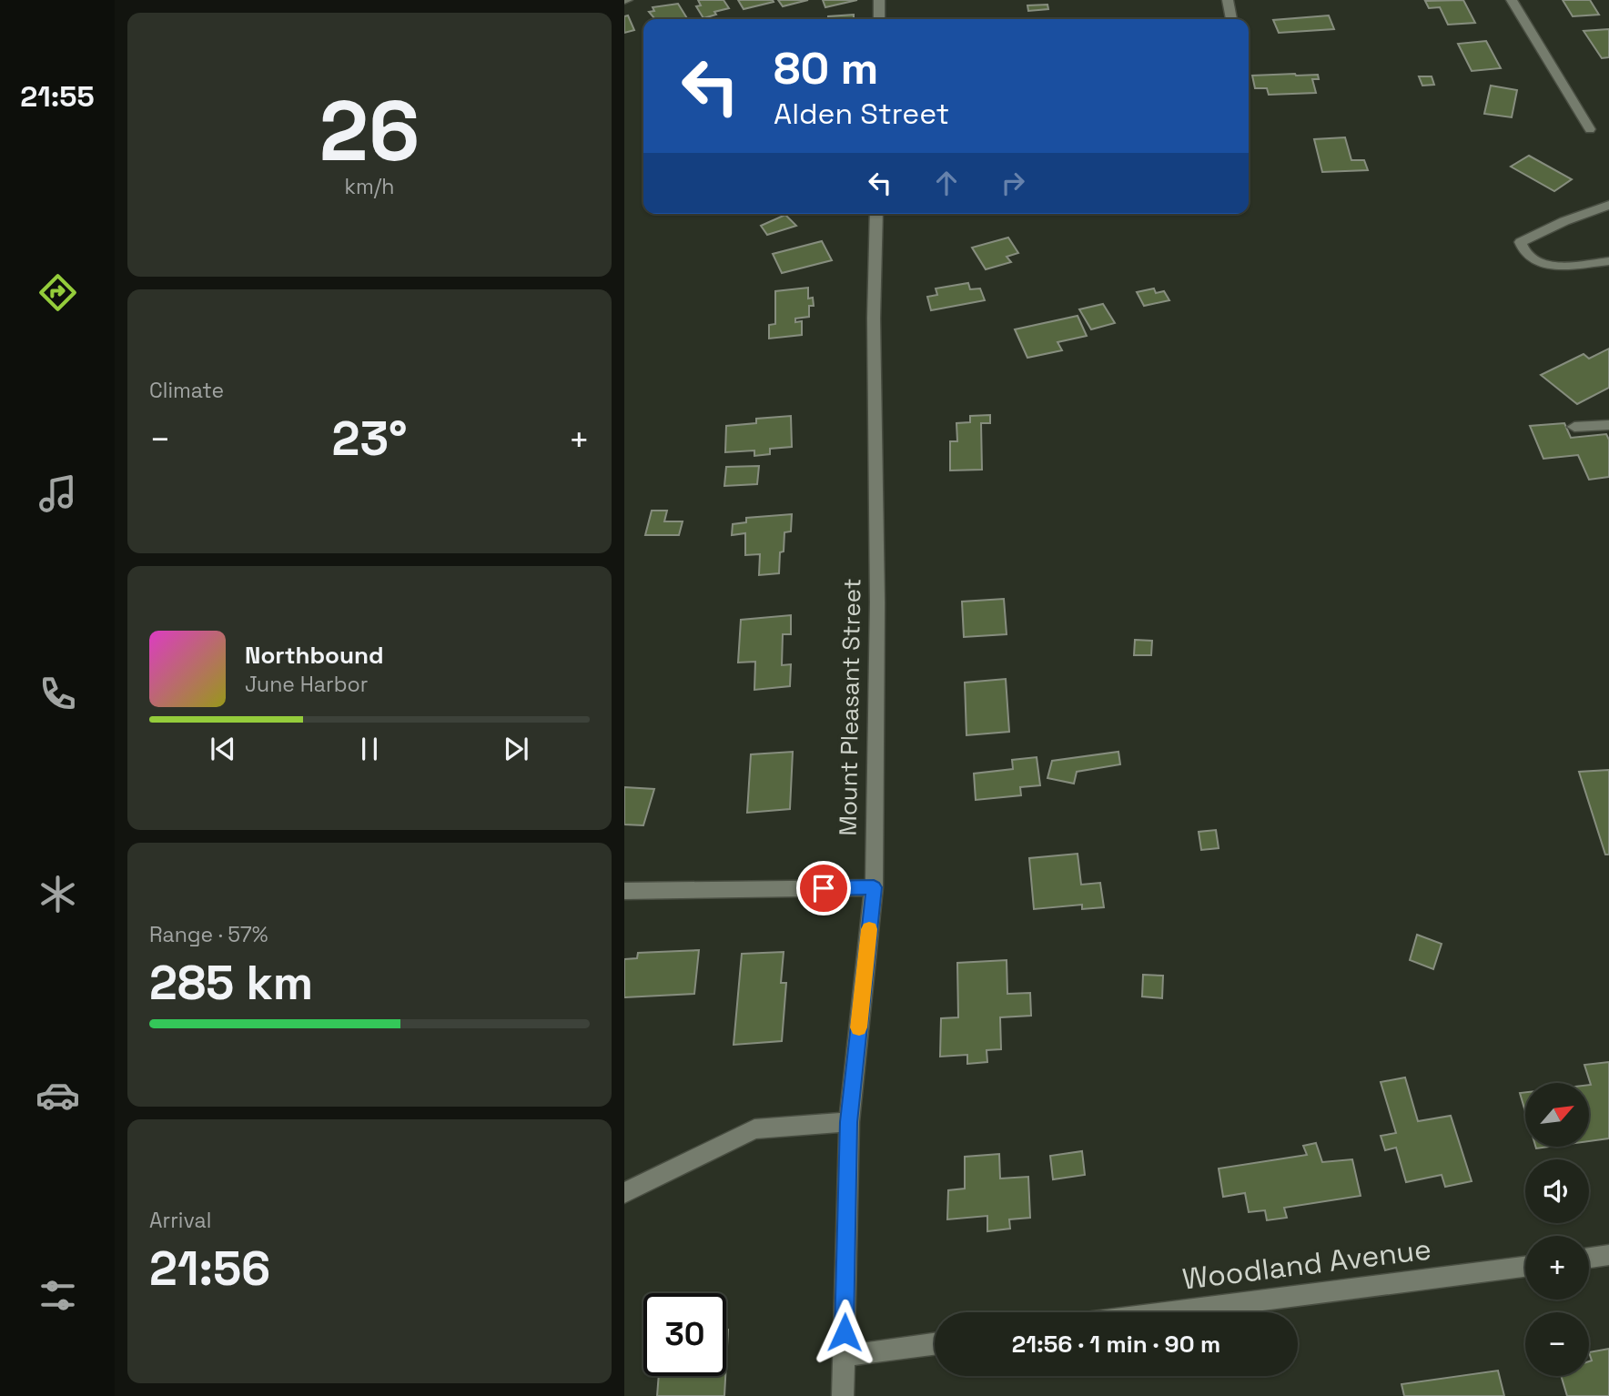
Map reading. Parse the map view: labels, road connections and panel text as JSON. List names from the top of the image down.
{
  "streets": {
    "street": ["Mount Pleasant Street", "Woodland Avenue"]
  },
  "north": "top right",
  "page": {
    "tabs": "21:55",
    "tile": [
      ["26", "km/h"],
      "Climate",
      ["Range · 57%", "285 km"],
      ["Arrival", "21:56"]
    ],
    "turn": ["80 m", "Alden Street"],
    "heat": ["−", "23°", "+"],
    "song": ["Northbound", "June Harbor"],
    "map_buttons": ["+", "−"],
    "limit": "30",
    "trip": "21:56 · 1 min · 90 m"
  }
}
